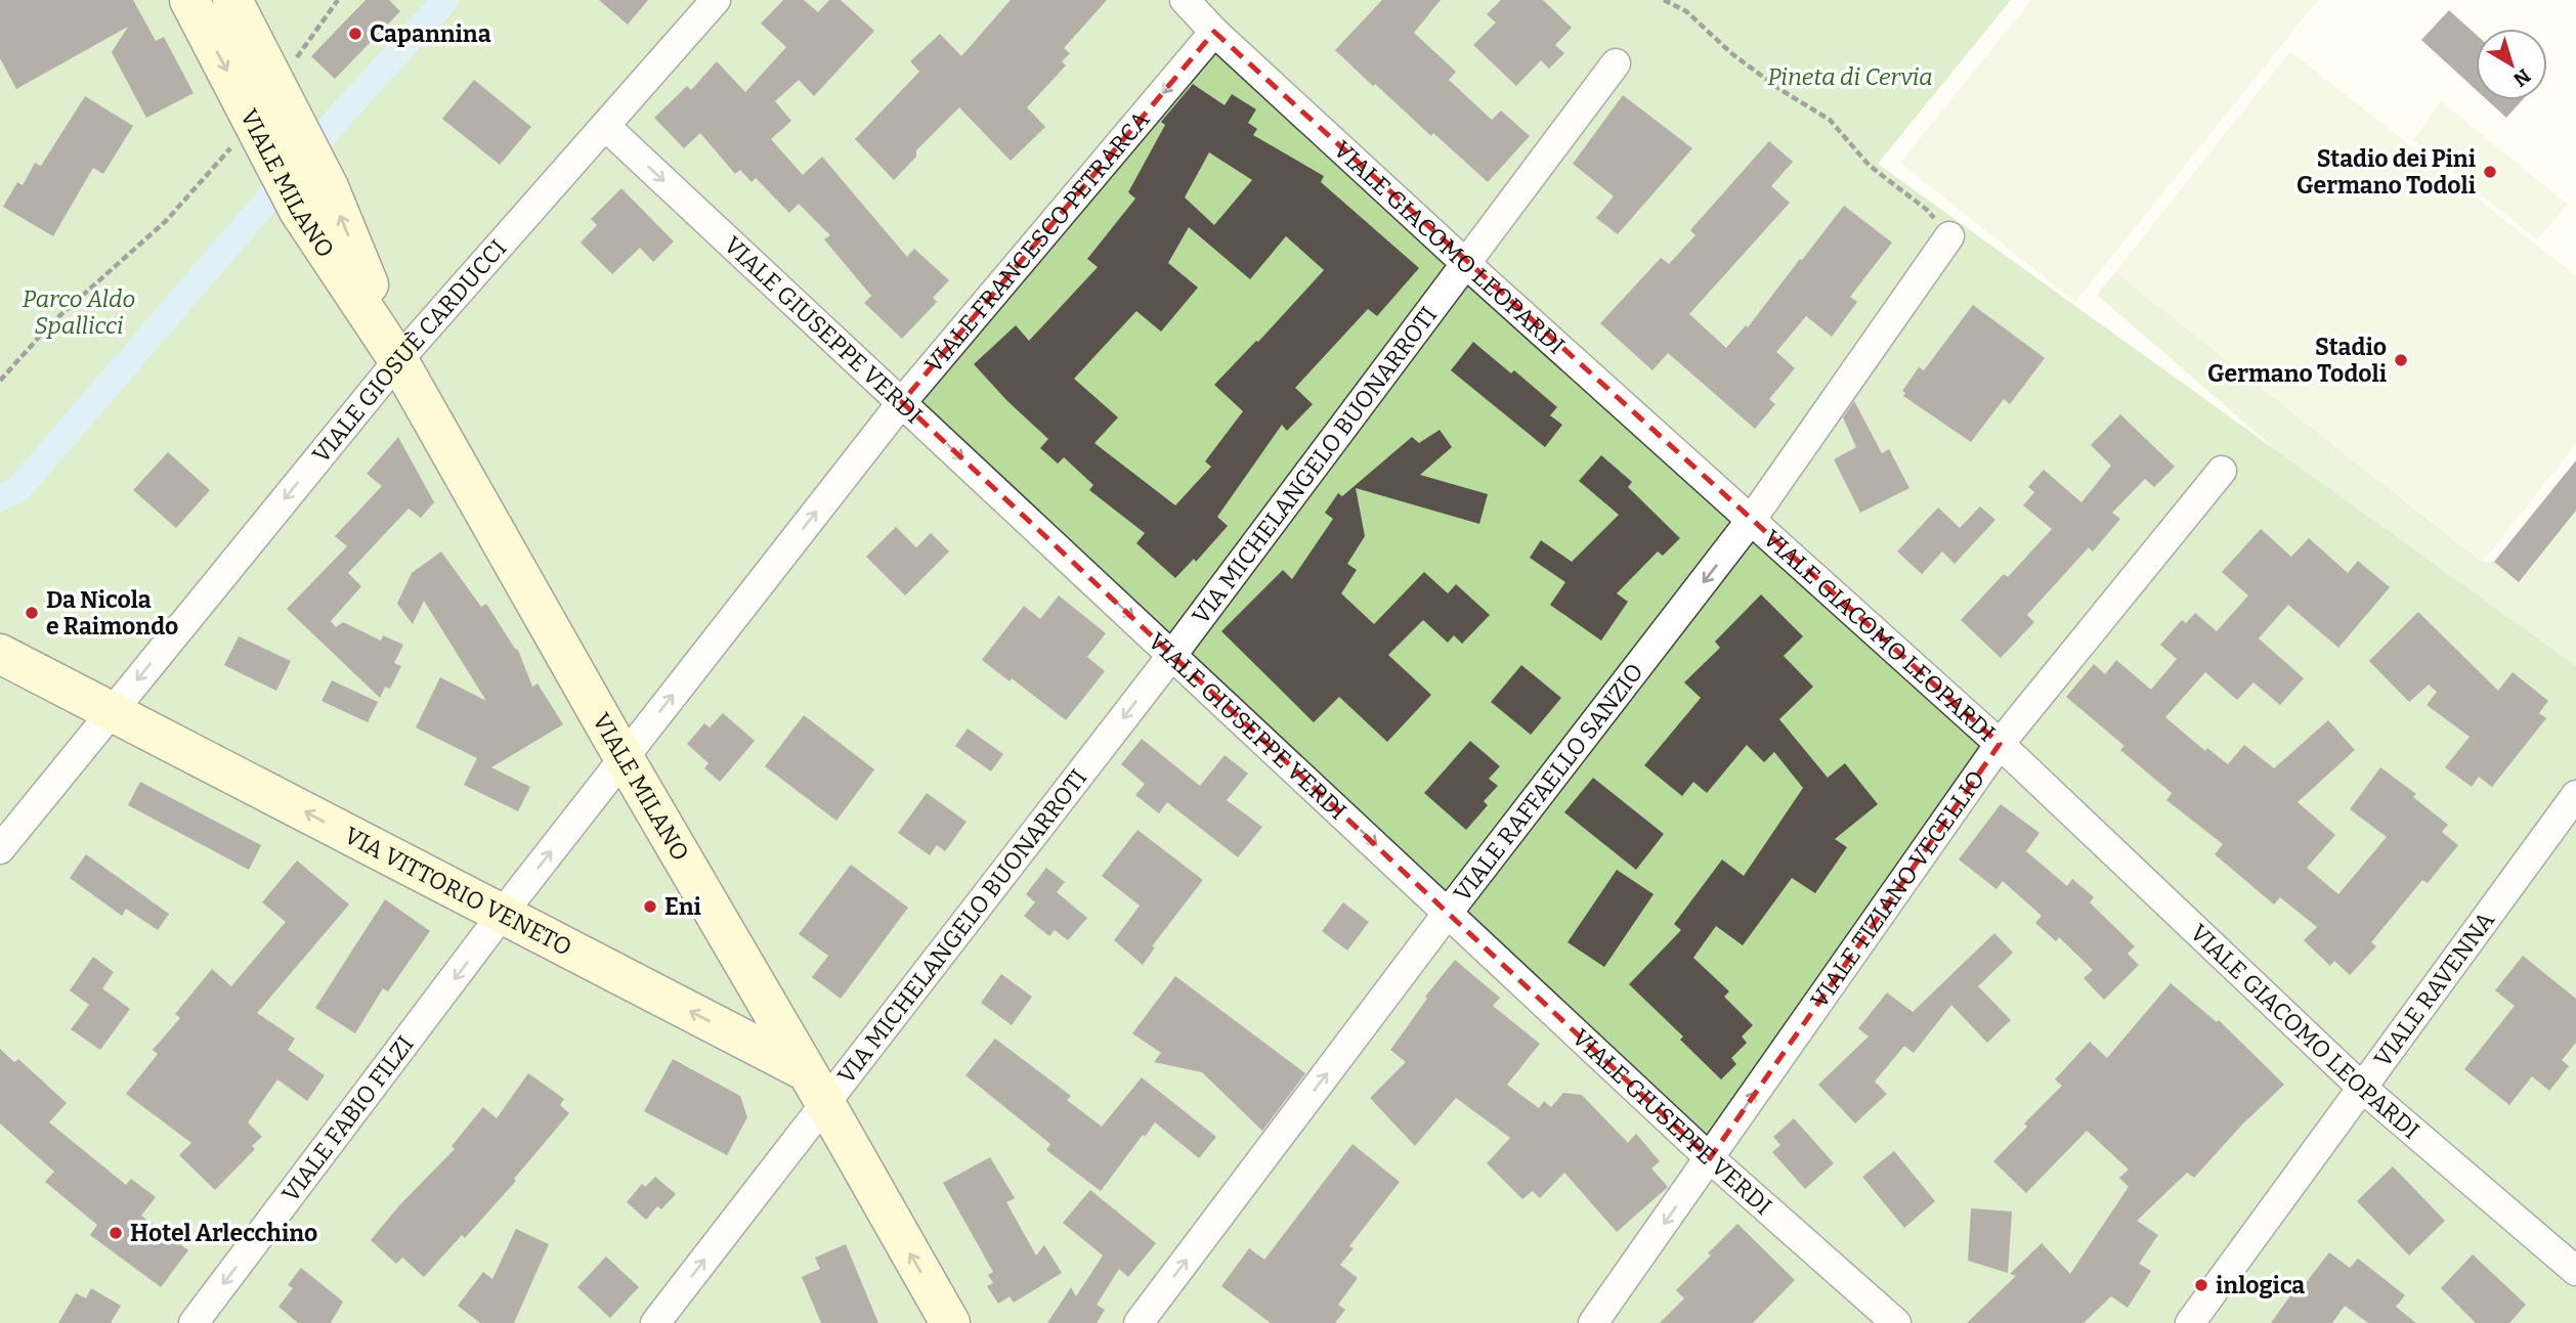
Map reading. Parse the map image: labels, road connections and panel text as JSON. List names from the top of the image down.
{
  "streets": {
    "street": [
      "VIALE MILANO",
      "VIALE FRANCESCO PETRARCA",
      "VIALE GIACOMO LEOPARDI",
      "VIALE GIUSEPPE VERDI",
      "VIALE GIOSUÈ CARDUCCI",
      "VIA MICHELANGELO BUONARROTI",
      "VIALE RAFFAELLO SANZIO",
      "VIALE TIZIANO VECELLIO",
      "VIA VITTORIO VENETO",
      "VIALE RAVENNA",
      "VIALE FABIO FILZI"
    ]
  },
  "crossings": [
    ["VIALE MILANO", "VIALE FRANCESCO PETRARCA"],
    ["VIALE MILANO", "VIALE GIOSUÈ CARDUCCI"],
    ["VIALE MILANO", "VIA MICHELANGELO BUONARROTI"],
    ["VIALE MILANO", "VIA VITTORIO VENETO"],
    ["VIALE MILANO", "VIALE FABIO FILZI"],
    ["VIALE FRANCESCO PETRARCA", "VIALE GIACOMO LEOPARDI"],
    ["VIALE FRANCESCO PETRARCA", "VIALE GIUSEPPE VERDI"],
    ["VIALE FRANCESCO PETRARCA", "VIALE FABIO FILZI"],
    ["VIALE GIACOMO LEOPARDI", "VIA MICHELANGELO BUONARROTI"],
    ["VIALE GIACOMO LEOPARDI", "VIALE RAFFAELLO SANZIO"],
    ["VIALE GIACOMO LEOPARDI", "VIALE TIZIANO VECELLIO"],
    ["VIALE GIACOMO LEOPARDI", "VIALE RAVENNA"],
    ["VIALE GIUSEPPE VERDI", "VIALE GIOSUÈ CARDUCCI"],
    ["VIALE GIUSEPPE VERDI", "VIA MICHELANGELO BUONARROTI"],
    ["VIALE GIUSEPPE VERDI", "VIALE RAFFAELLO SANZIO"],
    ["VIALE GIUSEPPE VERDI", "VIALE TIZIANO VECELLIO"],
    ["VIALE GIOSUÈ CARDUCCI", "VIA VITTORIO VENETO"],
    ["VIA MICHELANGELO BUONARROTI", "VIA VITTORIO VENETO"],
    ["VIA VITTORIO VENETO", "VIALE FABIO FILZI"]
  ],
  "one_way": ["VIALE GIUSEPPE VERDI", "VIALE GIOSUÈ CARDUCCI", "VIA VITTORIO VENETO"],
  "parks": ["Pineta di Cervia", "Parco Aldo Spallicci"],
  "places": [
    "Capannina",
    "Stadio dei Pini Germano Todoli",
    "Stadio Germano Todoli",
    "Da Nicola e Raimondo",
    "Eni",
    "Hotel Arlecchino",
    "inlogica"
  ],
  "north": "bottom right"
}
